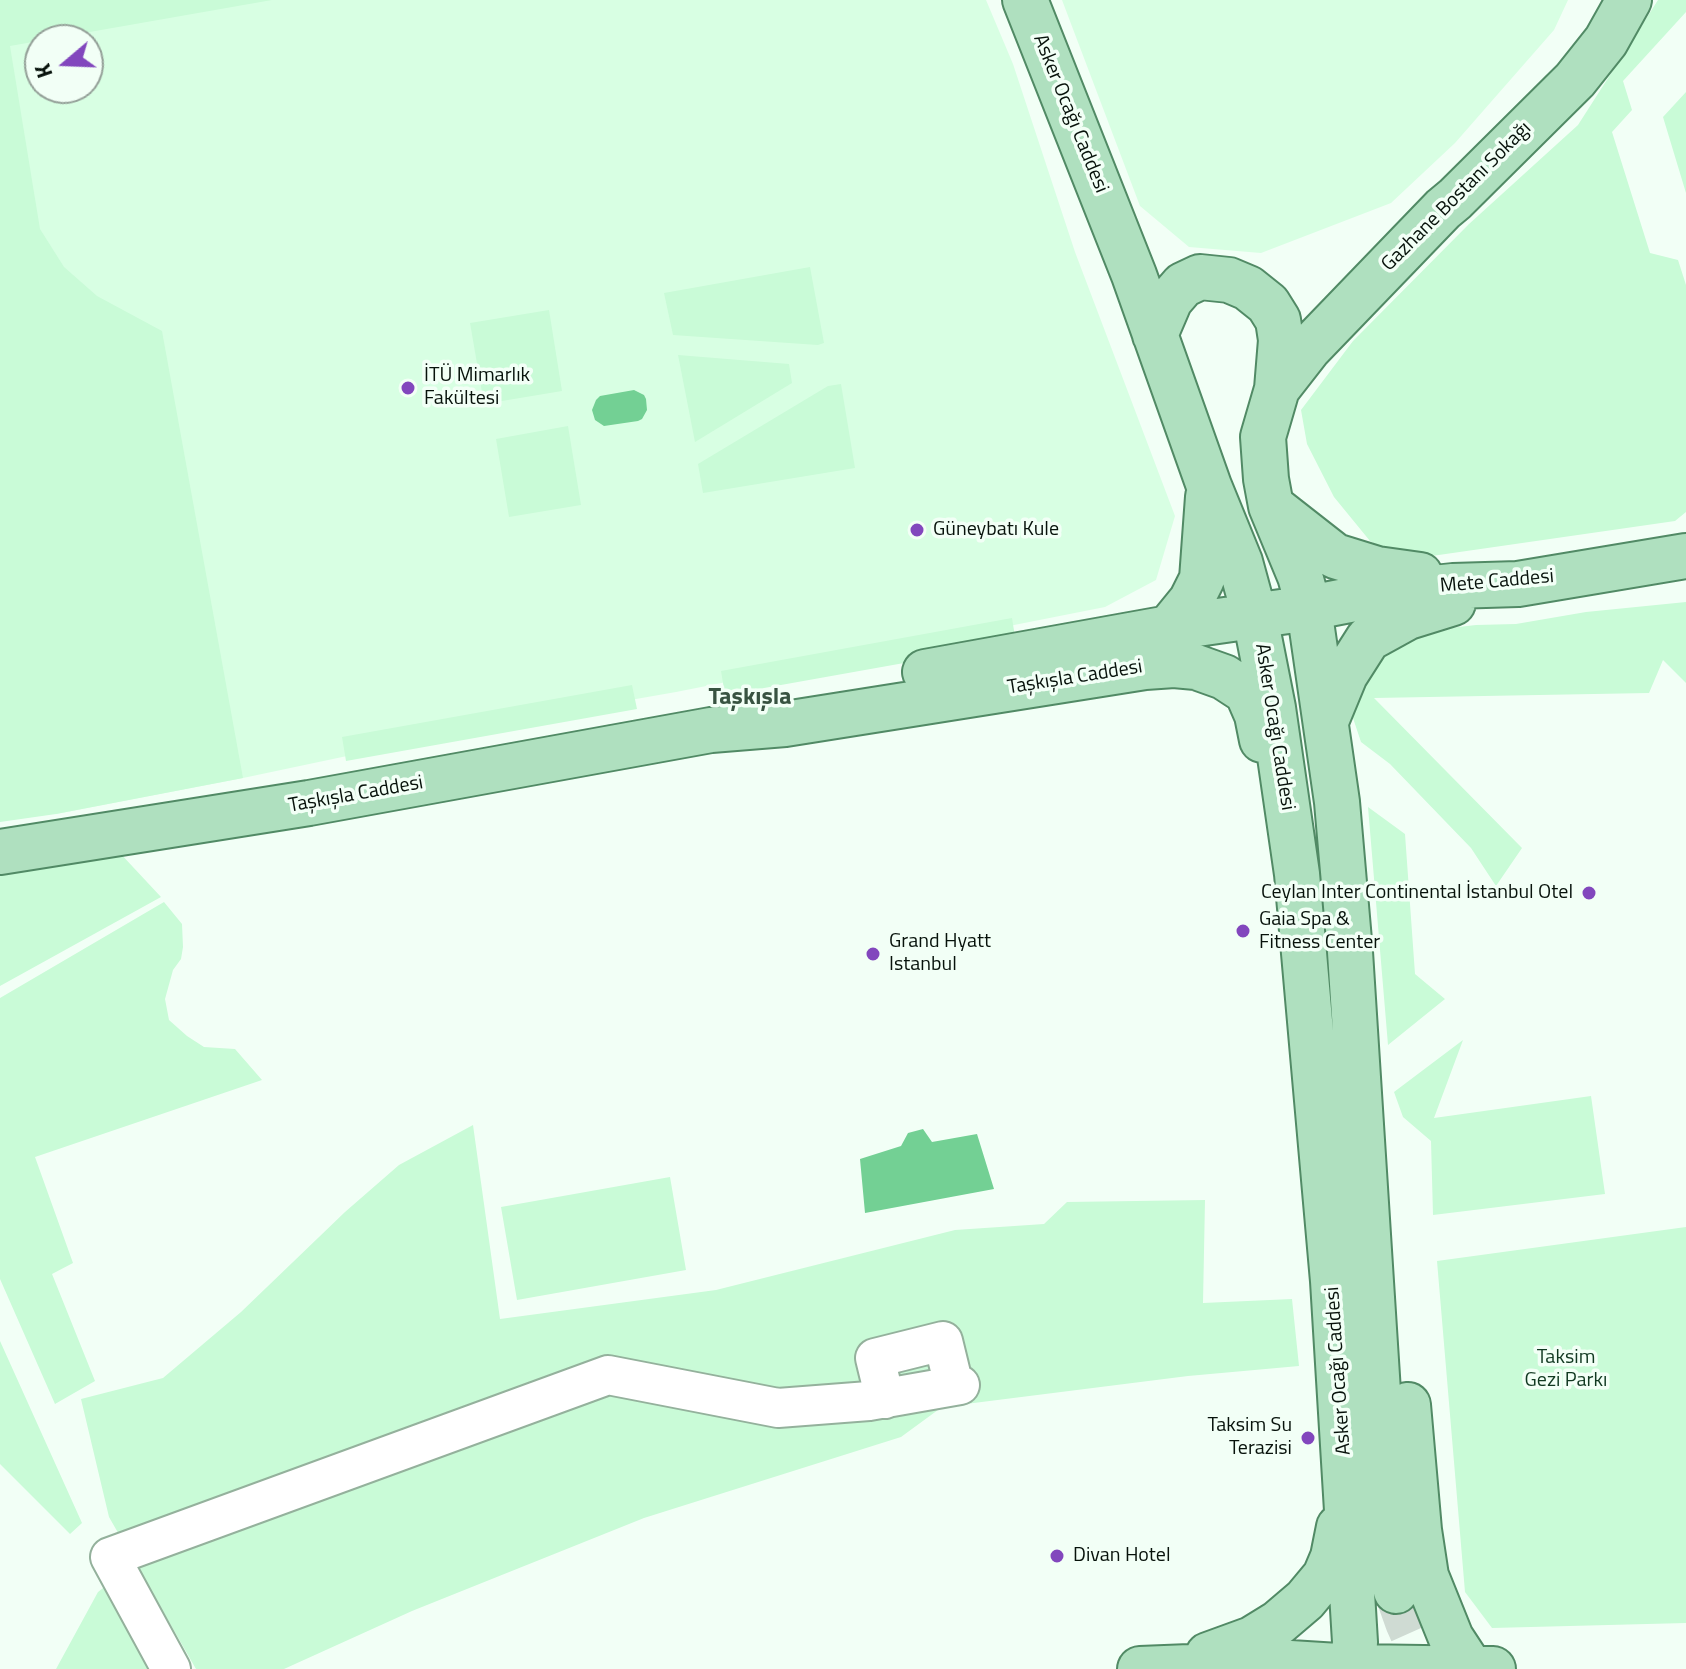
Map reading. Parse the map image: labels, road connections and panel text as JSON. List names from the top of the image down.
{
  "streets": {
    "main road": [
      "Asker Ocağı Caddesi",
      "Gazhane Bostanı Sokağı",
      "Mete Caddesi",
      "Taşkışla Caddesi"
    ]
  },
  "crossings": [
    ["Asker Ocağı Caddesi", "Gazhane Bostanı Sokağı"],
    ["Asker Ocağı Caddesi", "Mete Caddesi"],
    ["Asker Ocağı Caddesi", "Taşkışla Caddesi"],
    ["Mete Caddesi", "Taşkışla Caddesi"]
  ],
  "districts": ["Taşkışla"],
  "parks": ["Taksim Gezi Parkı"],
  "places": [
    "İTÜ Mimarlık Fakültesi",
    "Güneybatı Kule",
    "Ceylan Inter Continental İstanbul Otel",
    "Gaia Spa & Fitness Center",
    "Grand Hyatt Istanbul",
    "Taksim Su Terazisi",
    "Divan Hotel"
  ],
  "north": "left"
}
